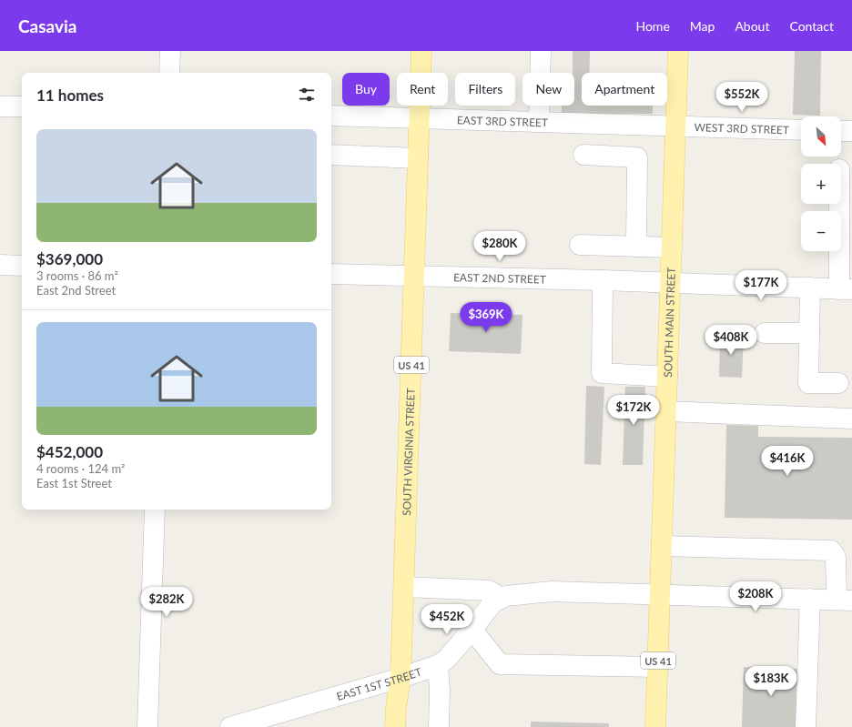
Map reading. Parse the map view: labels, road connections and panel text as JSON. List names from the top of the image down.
{
  "streets": {
    "main road": ["SOUTH MAIN STREET", "US 41", "SOUTH VIRGINIA STREET"],
    "street": [
      "EAST 3RD STREET",
      "WEST 3RD STREET",
      "EAST 2ND STREET",
      "EAST 1ST STREET"
    ]
  },
  "crossings": [
    ["EAST 3RD STREET", "WEST 3RD STREET"],
    ["EAST 3RD STREET", "SOUTH MAIN STREET"],
    ["EAST 3RD STREET", "SOUTH VIRGINIA STREET"],
    ["WEST 3RD STREET", "SOUTH MAIN STREET"],
    ["EAST 2ND STREET", "SOUTH MAIN STREET"],
    ["EAST 2ND STREET", "SOUTH VIRGINIA STREET"],
    ["SOUTH MAIN STREET", "US 41"],
    ["SOUTH MAIN STREET", "EAST 1ST STREET"],
    ["US 41", "SOUTH VIRGINIA STREET"],
    ["US 41", "EAST 1ST STREET"],
    ["SOUTH VIRGINIA STREET", "EAST 1ST STREET"]
  ],
  "north": "bottom right",
  "page": {
    "header": "Casavia",
    "nav": [
      "Home",
      "Map",
      "About",
      "Contact"
    ],
    "chip": [
      "Buy",
      "Rent",
      "Filters",
      "New",
      "Apartment"
    ],
    "heading": "11 homes",
    "price": [
      "$552K",
      "$280K",
      "$177K",
      "$369K",
      "$408K",
      "$172K",
      "$416K",
      "$208K",
      "$282K",
      "$452K",
      "$183K"
    ],
    "map_buttons": ["+", "−"],
    "list": [
      {
        "name": "$369,000",
        "note": "3 rooms · 86 m² · East 2nd Street"
      },
      {
        "name": "$452,000",
        "note": "4 rooms · 124 m² · East 1st Street"
      }
    ]
  }
}
